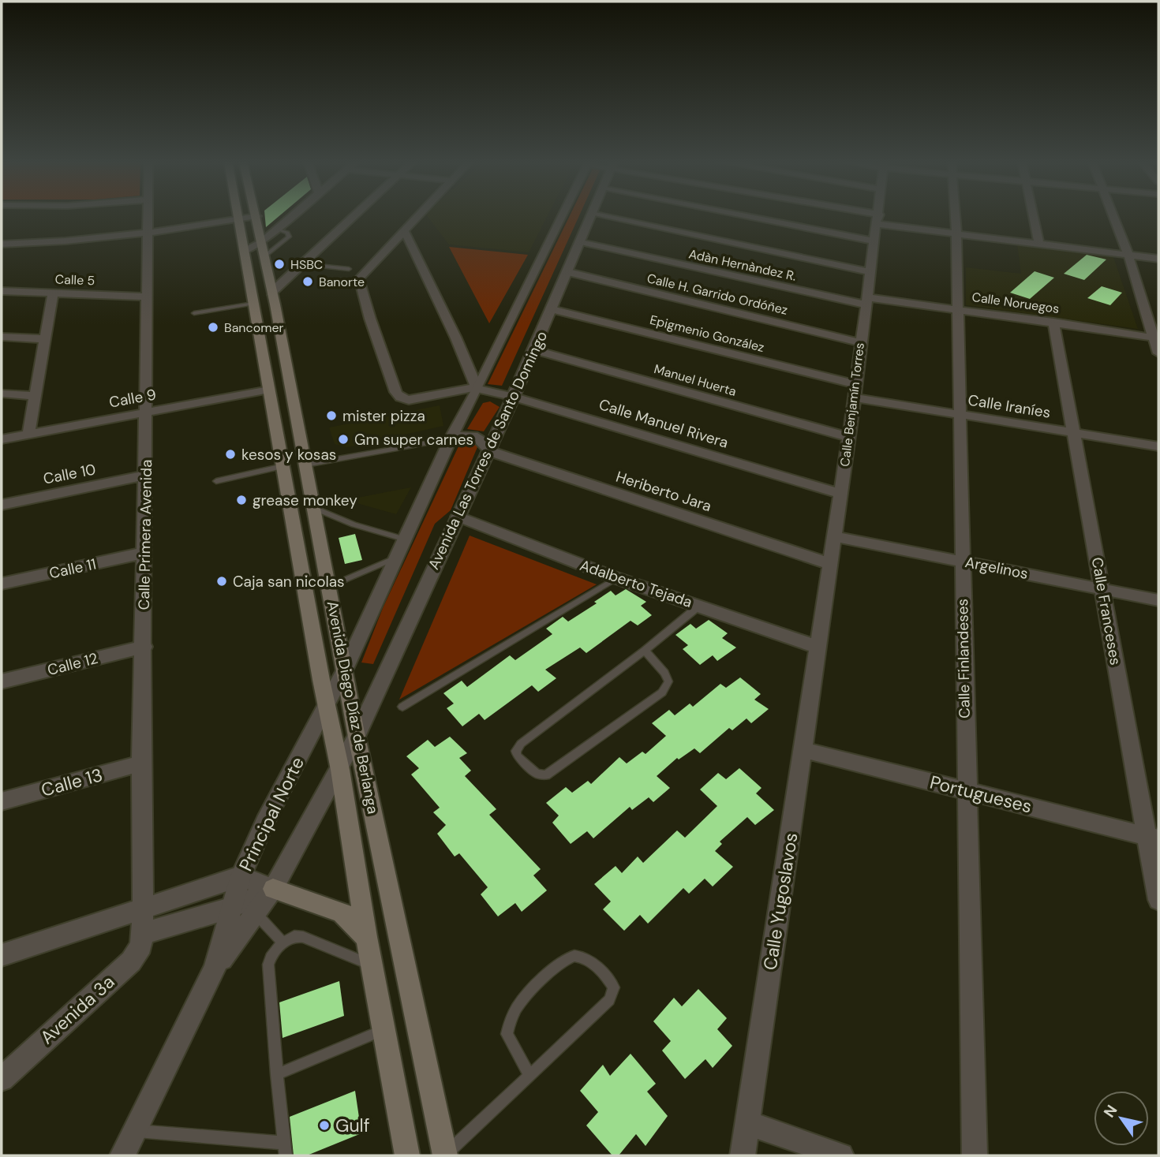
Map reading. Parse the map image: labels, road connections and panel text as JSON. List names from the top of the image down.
{
  "streets": {
    "main road": ["Avenida Diego Díaz de Berlanga"],
    "street": [
      "Adàn Hernàndez R.",
      "Calle 5",
      "Calle H. Garrido Ordóñez",
      "Calle Noruegos",
      "Epigmenio González",
      "Manuel Huerta",
      "Calle 9",
      "Calle Benjamín Torres",
      "Calle Iraníes",
      "Calle Manuel Rivera",
      "Avenida Las Torres de Santo Domingo",
      "Calle 10",
      "Heriberto Jara",
      "Calle Primera Avenida",
      "Argelinos",
      "Calle 11",
      "Adalberto Tejada",
      "Calle Franceses",
      "Calle Finlandeses",
      "Calle 12",
      "Calle 13",
      "Portugueses",
      "Principal Norte",
      "Calle Yugoslavos",
      "Avenida 3a"
    ]
  },
  "crossings": [
    ["Adàn Hernàndez R.", "Calle Noruegos"],
    ["Adàn Hernàndez R.", "Calle Benjamín Torres"],
    ["Adàn Hernàndez R.", "Avenida Las Torres de Santo Domingo"],
    ["Calle 5", "Calle Primera Avenida"],
    ["Calle H. Garrido Ordóñez", "Calle Benjamín Torres"],
    ["Calle H. Garrido Ordóñez", "Avenida Las Torres de Santo Domingo"],
    ["Calle Noruegos", "Calle Benjamín Torres"],
    ["Calle Noruegos", "Calle Franceses"],
    ["Calle Noruegos", "Calle Finlandeses"],
    ["Epigmenio González", "Calle Benjamín Torres"],
    ["Epigmenio González", "Calle Iraníes"],
    ["Epigmenio González", "Avenida Las Torres de Santo Domingo"],
    ["Manuel Huerta", "Calle Benjamín Torres"],
    ["Manuel Huerta", "Avenida Las Torres de Santo Domingo"],
    ["Calle 9", "Calle Primera Avenida"],
    ["Calle 9", "Avenida Diego Díaz de Berlanga"],
    ["Calle Benjamín Torres", "Calle Iraníes"],
    ["Calle Benjamín Torres", "Calle Manuel Rivera"],
    ["Calle Benjamín Torres", "Heriberto Jara"],
    ["Calle Benjamín Torres", "Argelinos"],
    ["Calle Benjamín Torres", "Adalberto Tejada"],
    ["Calle Benjamín Torres", "Calle Yugoslavos"],
    ["Calle Iraníes", "Calle Franceses"],
    ["Calle Iraníes", "Calle Finlandeses"],
    ["Calle Manuel Rivera", "Avenida Las Torres de Santo Domingo"],
    ["Avenida Las Torres de Santo Domingo", "Heriberto Jara"],
    ["Avenida Las Torres de Santo Domingo", "Adalberto Tejada"],
    ["Avenida Las Torres de Santo Domingo", "Avenida Diego Díaz de Berlanga"],
    ["Avenida Las Torres de Santo Domingo", "Principal Norte"],
    ["Calle 10", "Calle Primera Avenida"],
    ["Calle Primera Avenida", "Calle 11"],
    ["Calle Primera Avenida", "Calle 12"],
    ["Calle Primera Avenida", "Calle 13"],
    ["Calle Primera Avenida", "Avenida 3a"],
    ["Argelinos", "Calle Franceses"],
    ["Argelinos", "Calle Finlandeses"],
    ["Adalberto Tejada", "Calle Yugoslavos"],
    ["Calle Franceses", "Portugueses"],
    ["Calle Finlandeses", "Portugueses"],
    ["Avenida Diego Díaz de Berlanga", "Principal Norte"],
    ["Portugueses", "Calle Yugoslavos"]
  ],
  "places": [
    "HSBC",
    "Banorte",
    "Bancomer",
    "mister pizza",
    "Gm super carnes",
    "kesos y kosas",
    "grease monkey",
    "Caja san nicolas",
    "Gulf"
  ],
  "north": "top left"
}
